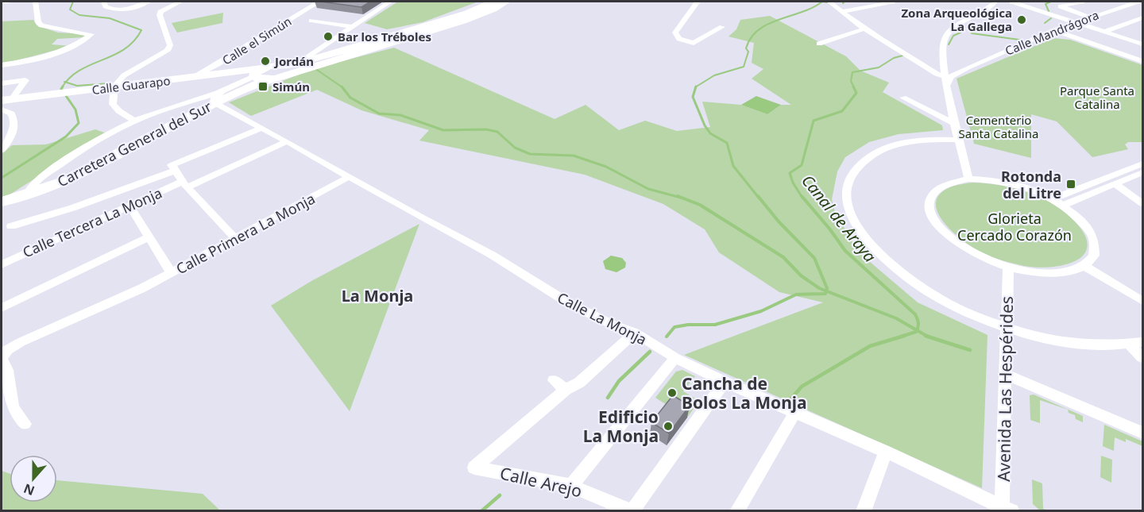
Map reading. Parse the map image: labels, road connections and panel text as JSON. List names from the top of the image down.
{
  "streets": {
    "main road": ["Calle Guarapo", "Carretera General del Sur"],
    "street": [
      "Calle Mandrágora",
      "Calle el Simún",
      "Calle Tercera La Monja",
      "Calle Primera La Monja",
      "Calle La Monja",
      "Avenida Las Hespérides",
      "Calle Arejo"
    ]
  },
  "crossings": [
    ["Calle el Simún", "Calle Guarapo"],
    ["Calle Guarapo", "Carretera General del Sur"],
    ["Carretera General del Sur", "Calle La Monja"],
    ["Calle Tercera La Monja", "Calle La Monja"],
    ["Calle Primera La Monja", "Calle La Monja"],
    ["Calle La Monja", "Avenida Las Hespérides"]
  ],
  "districts": ["La Monja"],
  "water": ["Canal de Araya"],
  "parks": ["Parque Santa Catalina", "Cementerio Santa Catalina", "Glorieta Cercado Corazón"],
  "places": {
    "other": [
      "Zona Arqueológica La Gallega",
      "Bar los Tréboles",
      "Jordán",
      "Cancha de Bolos La Monja",
      "Edificio La Monja"
    ],
    "transit": ["Simún", "Rotonda del Litre"]
  },
  "north": "bottom"
}
